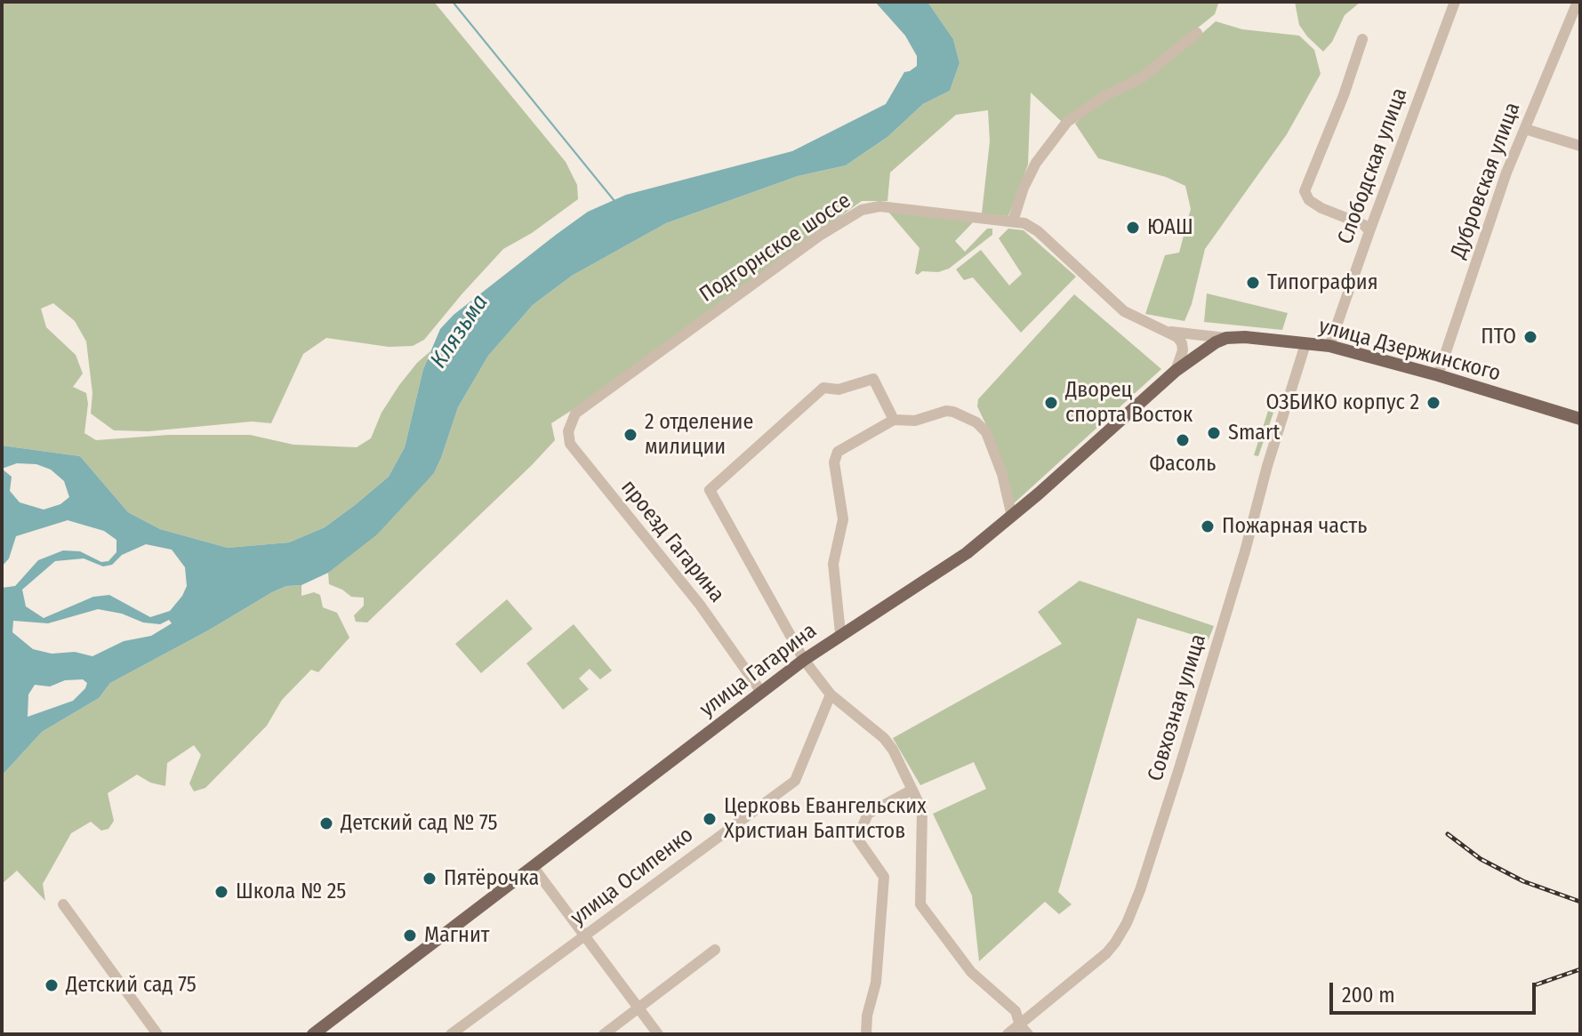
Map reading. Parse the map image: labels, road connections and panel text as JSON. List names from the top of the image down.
{
  "streets": {
    "main road": ["улица Дзержинского", "улица Гагарина"],
    "street": [
      "Слободская улица",
      "Дубровская улица",
      "Подгорнское шоссе",
      "проезд Гагарина",
      "Совхозная улица",
      "улица Осипенко"
    ]
  },
  "crossings": [
    ["Слободская улица", "улица Дзержинского"],
    ["Дубровская улица", "улица Дзержинского"],
    ["Подгорнское шоссе", "проезд Гагарина"],
    ["улица Дзержинского", "улица Гагарина"],
    ["улица Дзержинского", "Совхозная улица"],
    ["проезд Гагарина", "улица Гагарина"]
  ],
  "water": ["Клязьма"],
  "places": [
    "ЮАШ",
    "Типография",
    "ПТО",
    "Дворец спорта Восток",
    "ОЗБИКО корпус 2",
    "Smart",
    "2 отделение милиции",
    "Фасоль",
    "Пожарная часть",
    "Церковь Евангельских Христиан Баптистов",
    "Детский сад № 75",
    "Пятёрочка",
    "Школа № 25",
    "Магнит",
    "Детский сад 75"
  ],
  "scale_bar": "200 m"
}
